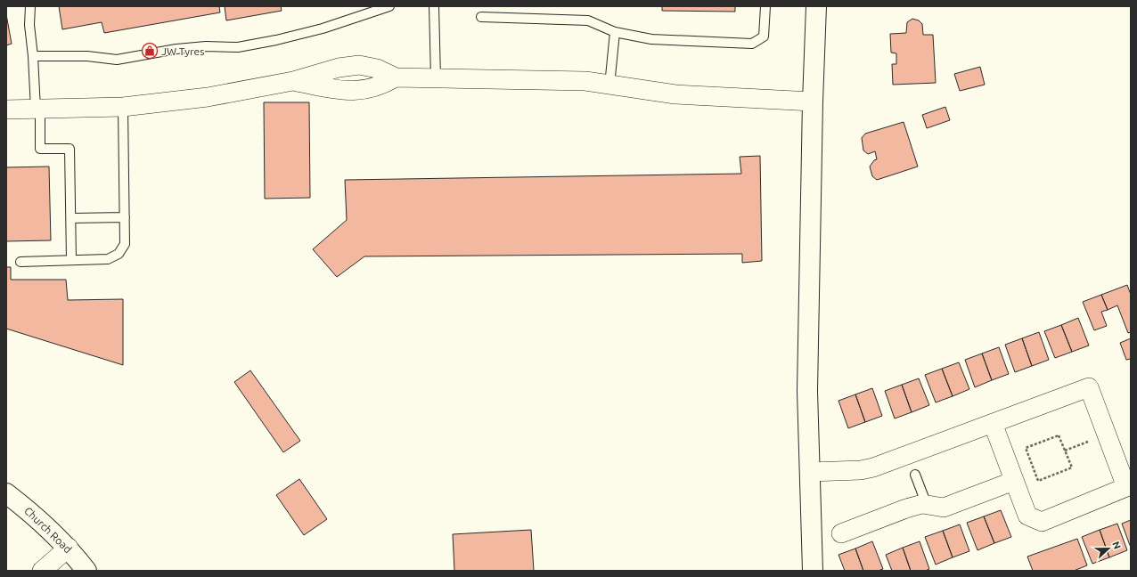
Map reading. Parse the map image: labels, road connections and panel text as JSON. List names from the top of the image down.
{
  "streets": {
    "main road": ["Church Road"]
  },
  "places": {
    "shop": ["JW Tyres"]
  },
  "north": "right"
}
